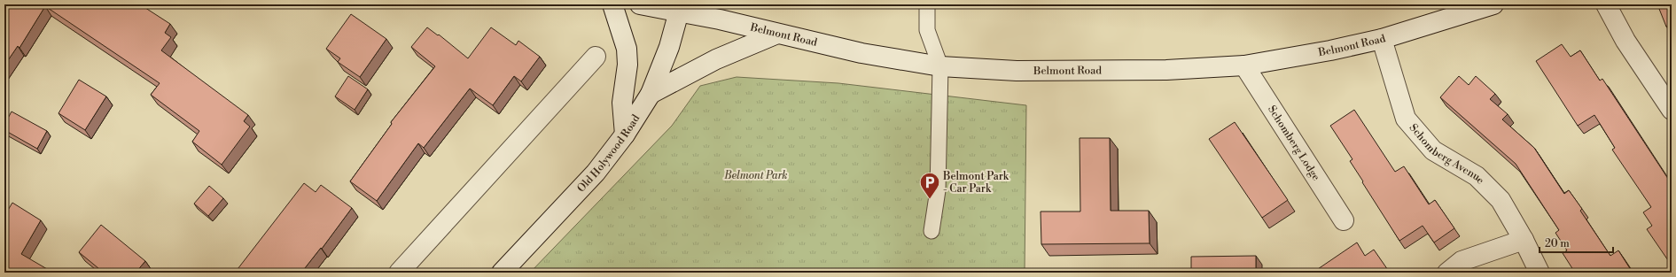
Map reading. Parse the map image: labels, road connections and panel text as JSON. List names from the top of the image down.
{
  "streets": {
    "street": [
      "Belmont Road",
      "Schomberg Lodge",
      "Old Holywood Road",
      "Schomberg Avenue"
    ]
  },
  "crossings": [
    ["Belmont Road", "Schomberg Lodge"],
    ["Belmont Road", "Old Holywood Road"],
    ["Belmont Road", "Schomberg Avenue"]
  ],
  "parks": ["Belmont Park"],
  "places": {
    "parking": ["Belmont Park - Car Park"]
  },
  "scale_bar": "20 m"
}
